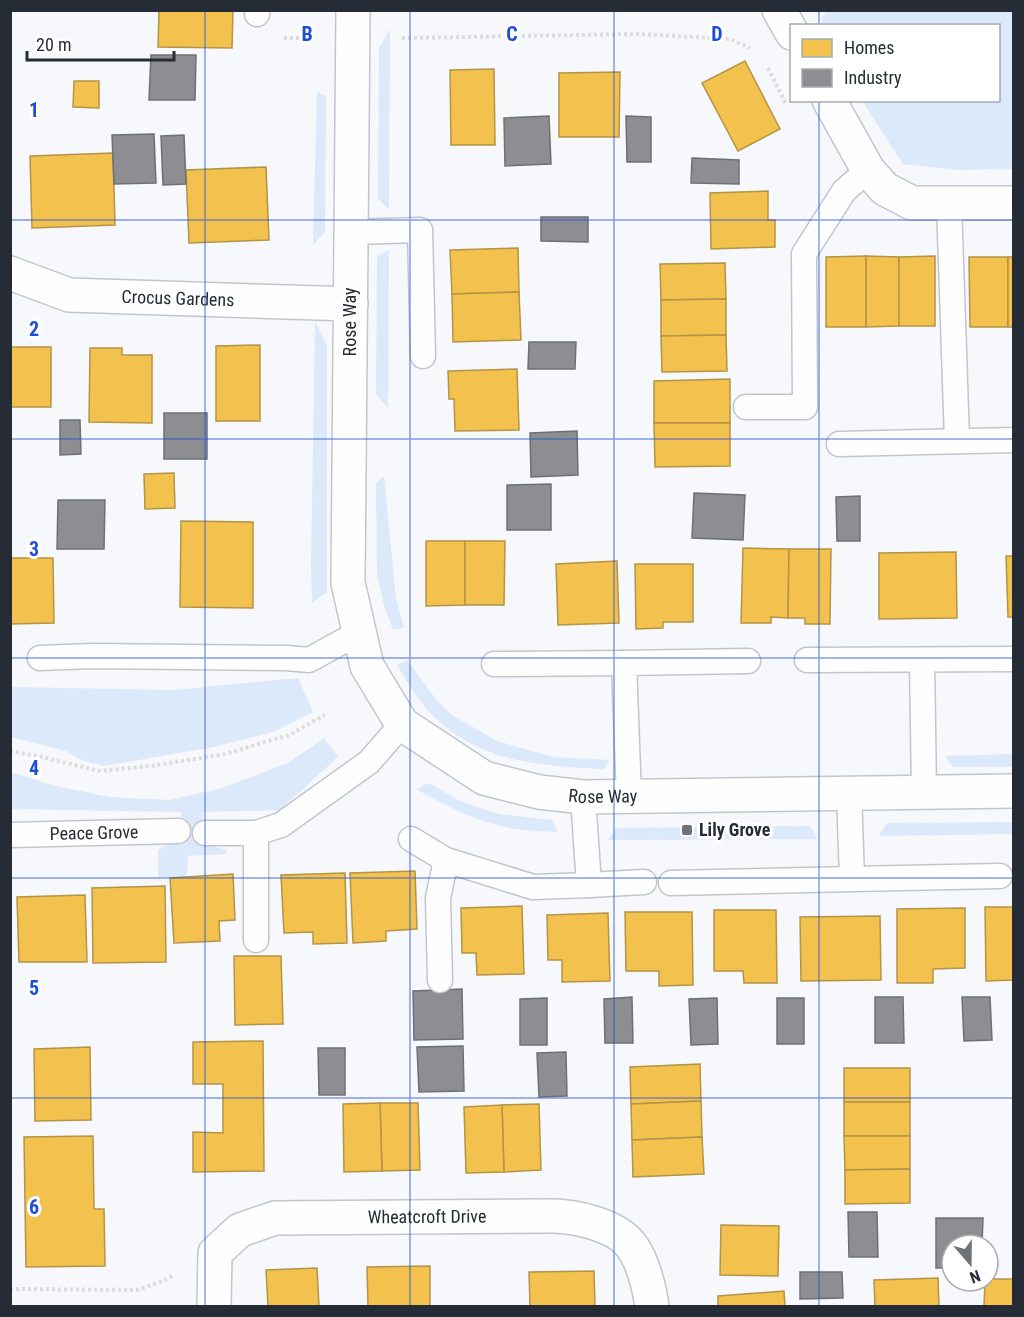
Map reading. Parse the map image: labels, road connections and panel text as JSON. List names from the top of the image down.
{
  "streets": {
    "street": ["Crocus Gardens", "Rose Way", "Wheatcroft Drive"],
    "lane": ["Peace Grove"]
  },
  "crossings": [
    ["Crocus Gardens", "Rose Way"]
  ],
  "places": {
    "transit": ["Lily Grove"]
  },
  "legend": ["Homes", "Industry"],
  "scale_bar": "20 m",
  "north": "bottom",
  "grid": {
    "columns": ["B", "C", "D"],
    "rows": [
      "1",
      "2",
      "3",
      "4",
      "5",
      "6"
    ]
  }
}
